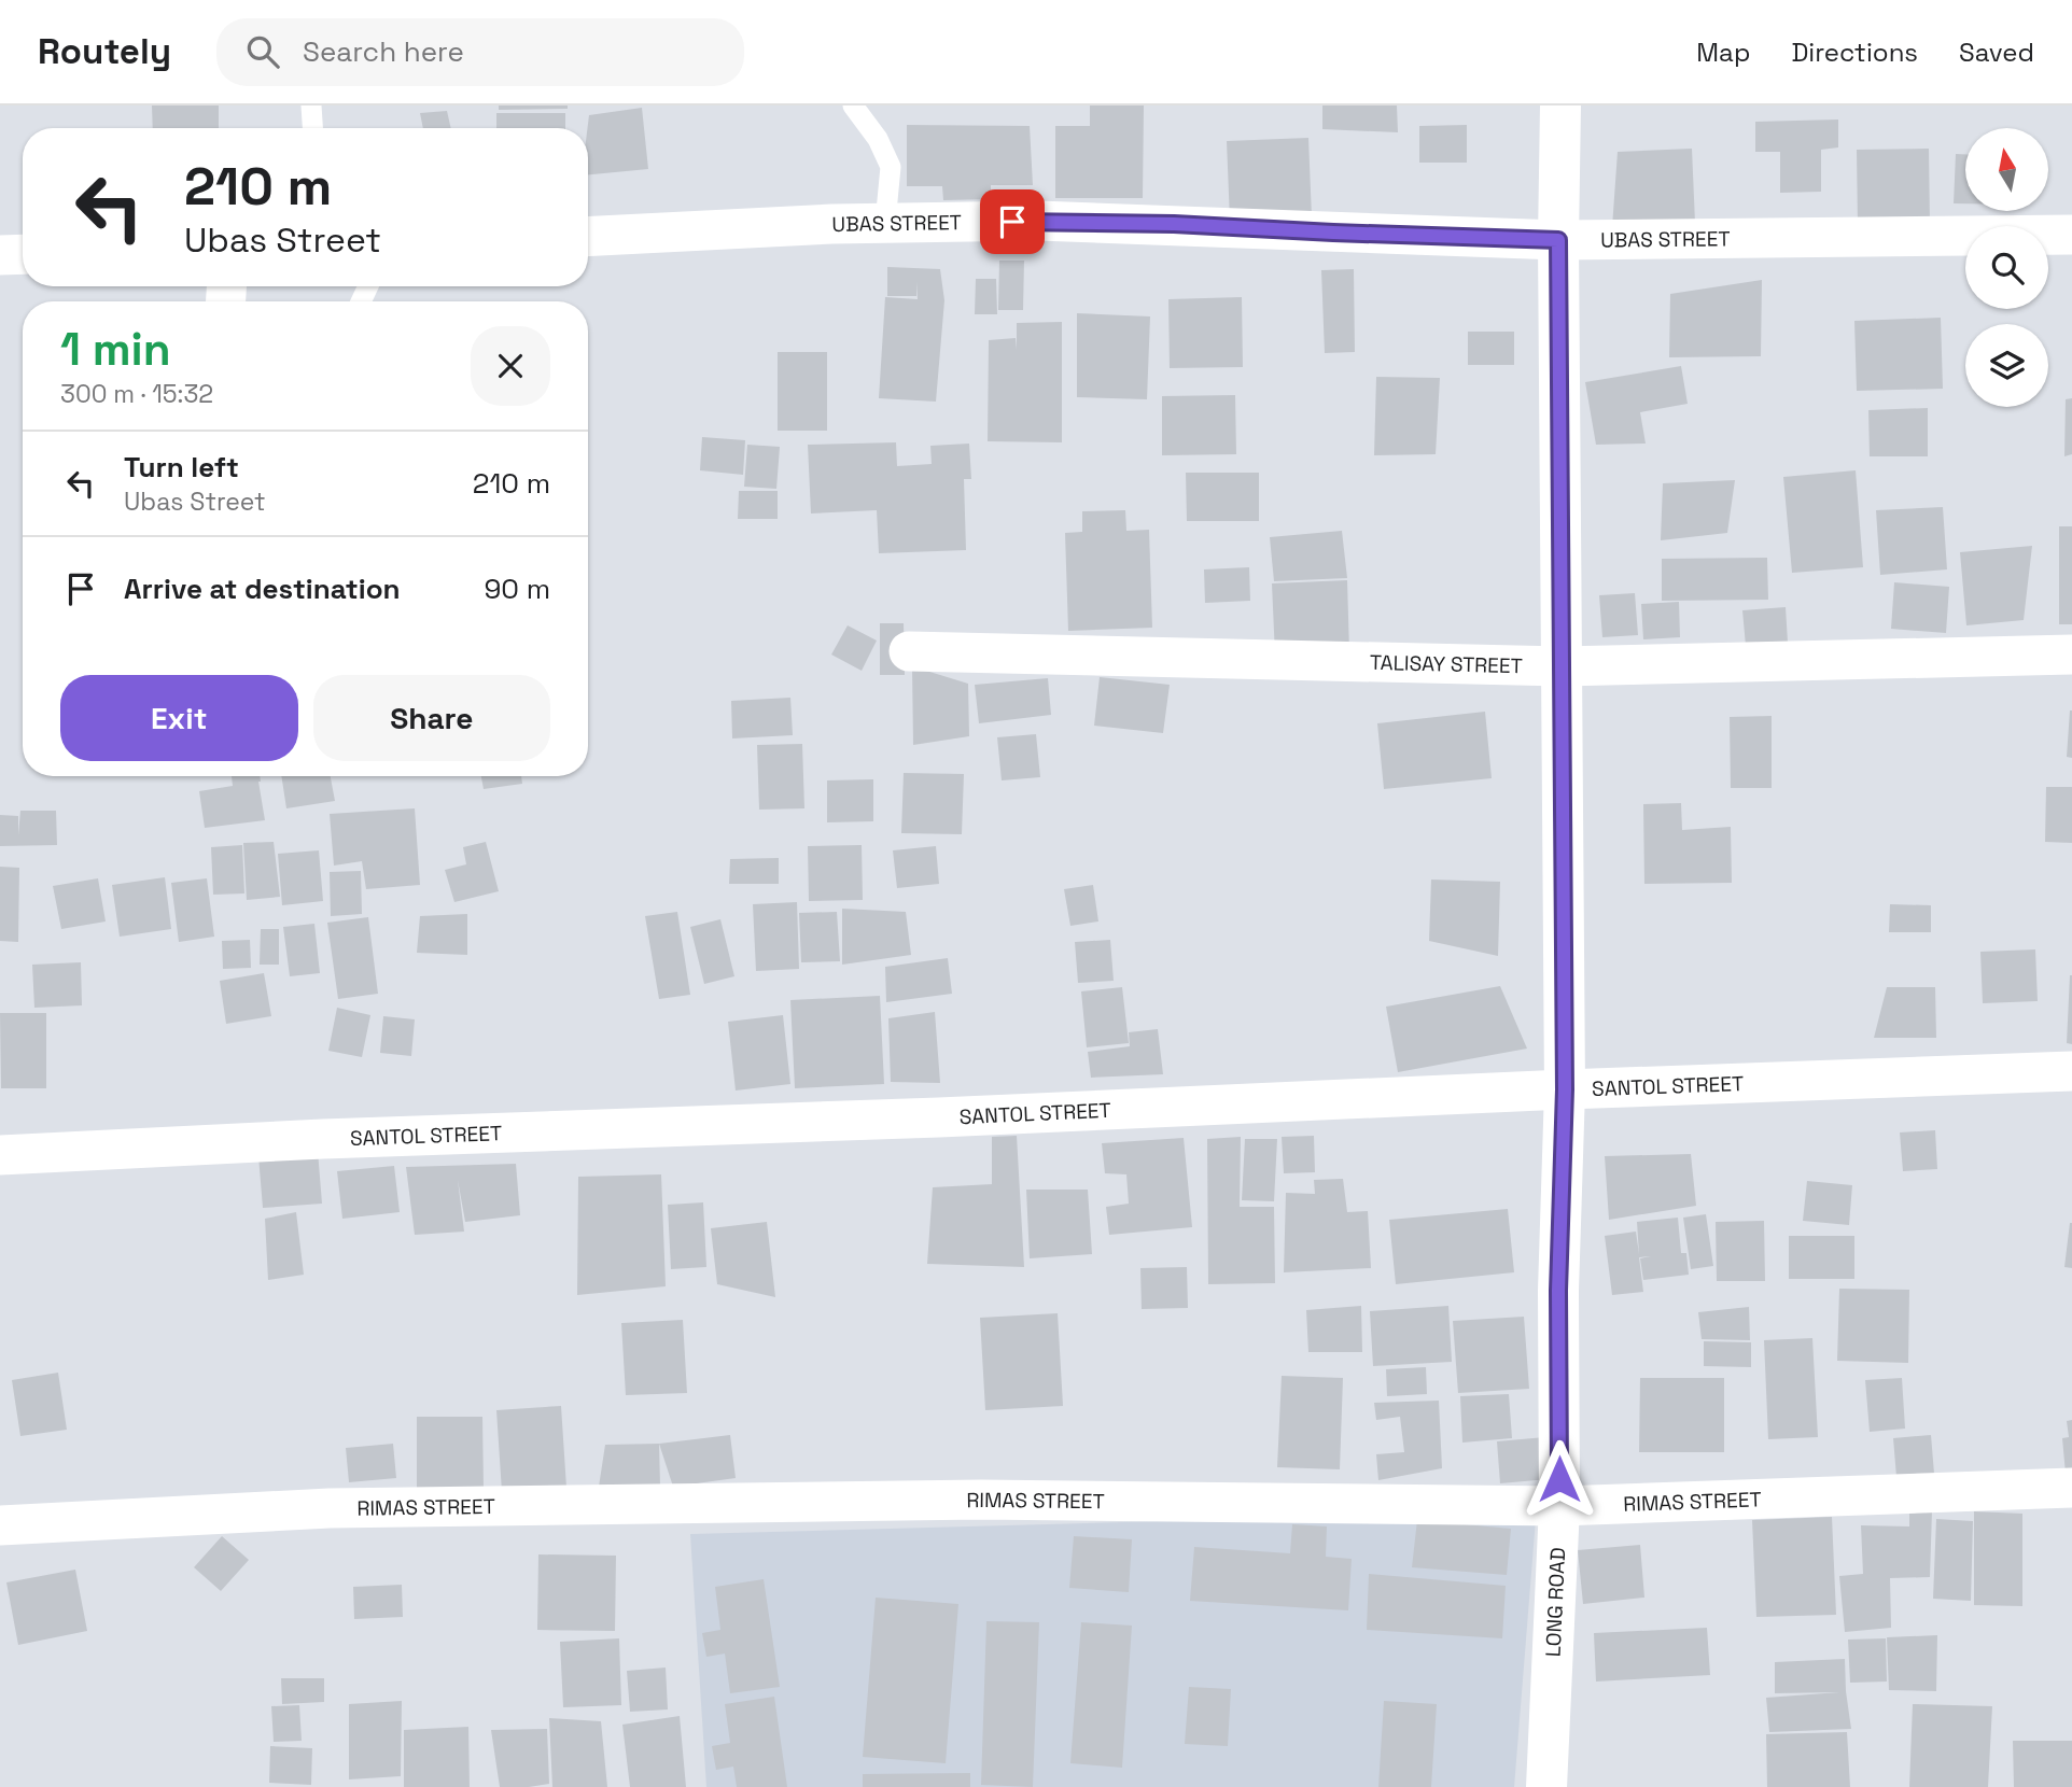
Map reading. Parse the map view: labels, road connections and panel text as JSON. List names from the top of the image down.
{
  "streets": {
    "street": [
      "UBAS STREET",
      "TALISAY STREET",
      "SANTOL STREET",
      "RIMAS STREET",
      "LONG ROAD"
    ]
  },
  "crossings": [
    ["UBAS STREET", "LONG ROAD"],
    ["TALISAY STREET", "LONG ROAD"],
    ["SANTOL STREET", "LONG ROAD"],
    ["RIMAS STREET", "LONG ROAD"]
  ],
  "north": "top",
  "page": {
    "header": "Routely",
    "search": "Search here",
    "nav": ["Map", "Directions", "Saved"],
    "turn": ["210 m", "Ubas Street"],
    "heading": ["1 min", "300 m · 15:32"],
    "list": [
      {
        "name": "Turn left",
        "note": "Ubas Street",
        "value": "210 m"
      },
      {
        "name": "Arrive at destination",
        "value": "90 m"
      }
    ],
    "buttons": ["Exit", "Share"]
  }
}
